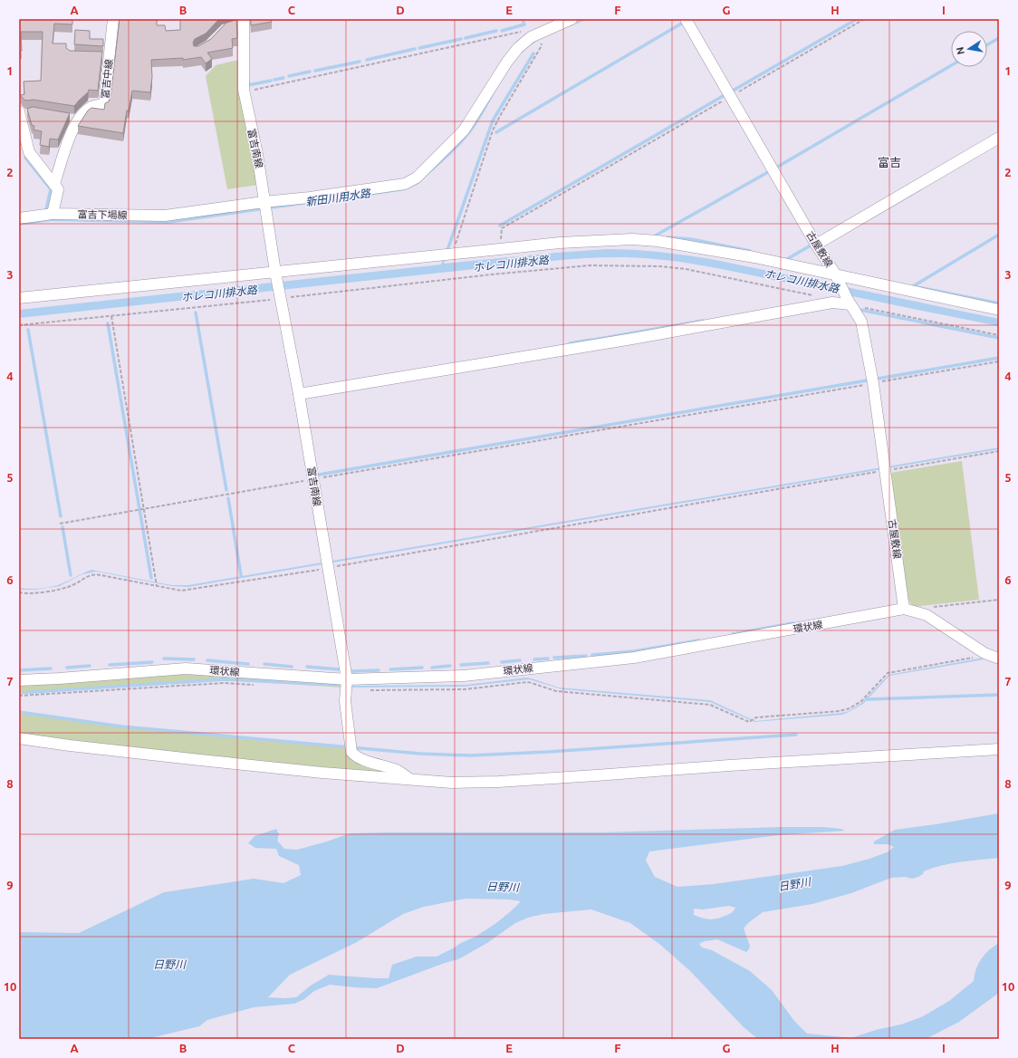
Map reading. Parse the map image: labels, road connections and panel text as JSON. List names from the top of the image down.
{
  "streets": {
    "street": [
      "富吉中線",
      "富吉南線",
      "富吉下場線",
      "古屋敷線",
      "環状線"
    ]
  },
  "crossings": [
    ["富吉南線", "富吉下場線"],
    ["富吉南線", "環状線"],
    ["古屋敷線", "環状線"]
  ],
  "districts": ["富吉"],
  "water": ["新田川用水路", "ホレコ川排水路", "日野川"],
  "north": "left",
  "grid": {
    "columns": [
      "A",
      "B",
      "C",
      "D",
      "E",
      "F",
      "G",
      "H",
      "I"
    ],
    "rows": [
      "1",
      "2",
      "3",
      "4",
      "5",
      "6",
      "7",
      "8",
      "9",
      "10"
    ]
  }
}
